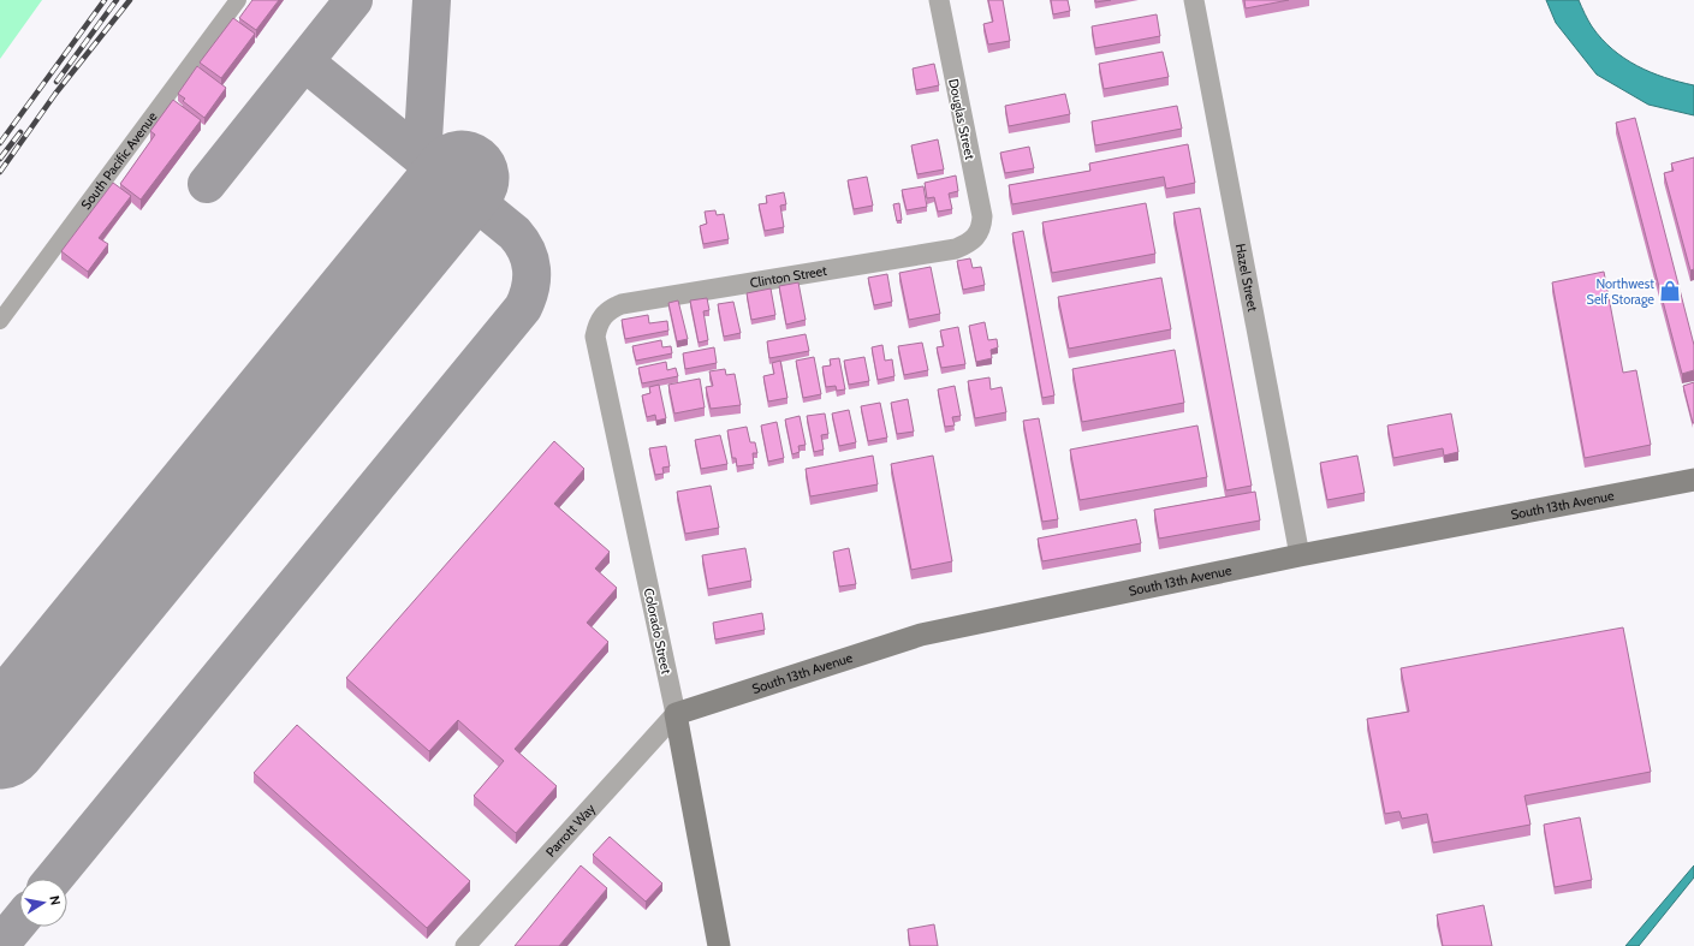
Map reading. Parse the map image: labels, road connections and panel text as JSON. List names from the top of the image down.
{
  "streets": {
    "main road": ["South 13th Avenue", "Colorado Street"],
    "street": [
      "Douglas Street",
      "South Pacific Avenue",
      "Clinton Street",
      "Hazel Street",
      "Parrott Way"
    ]
  },
  "crossings": [
    ["Douglas Street", "Clinton Street"],
    ["Clinton Street", "Colorado Street"],
    ["Hazel Street", "South 13th Avenue"],
    ["South 13th Avenue", "Colorado Street"],
    ["South 13th Avenue", "Parrott Way"],
    ["Colorado Street", "Parrott Way"]
  ],
  "places": {
    "shop": ["Northwest Self Storage"]
  },
  "north": "right"
}
